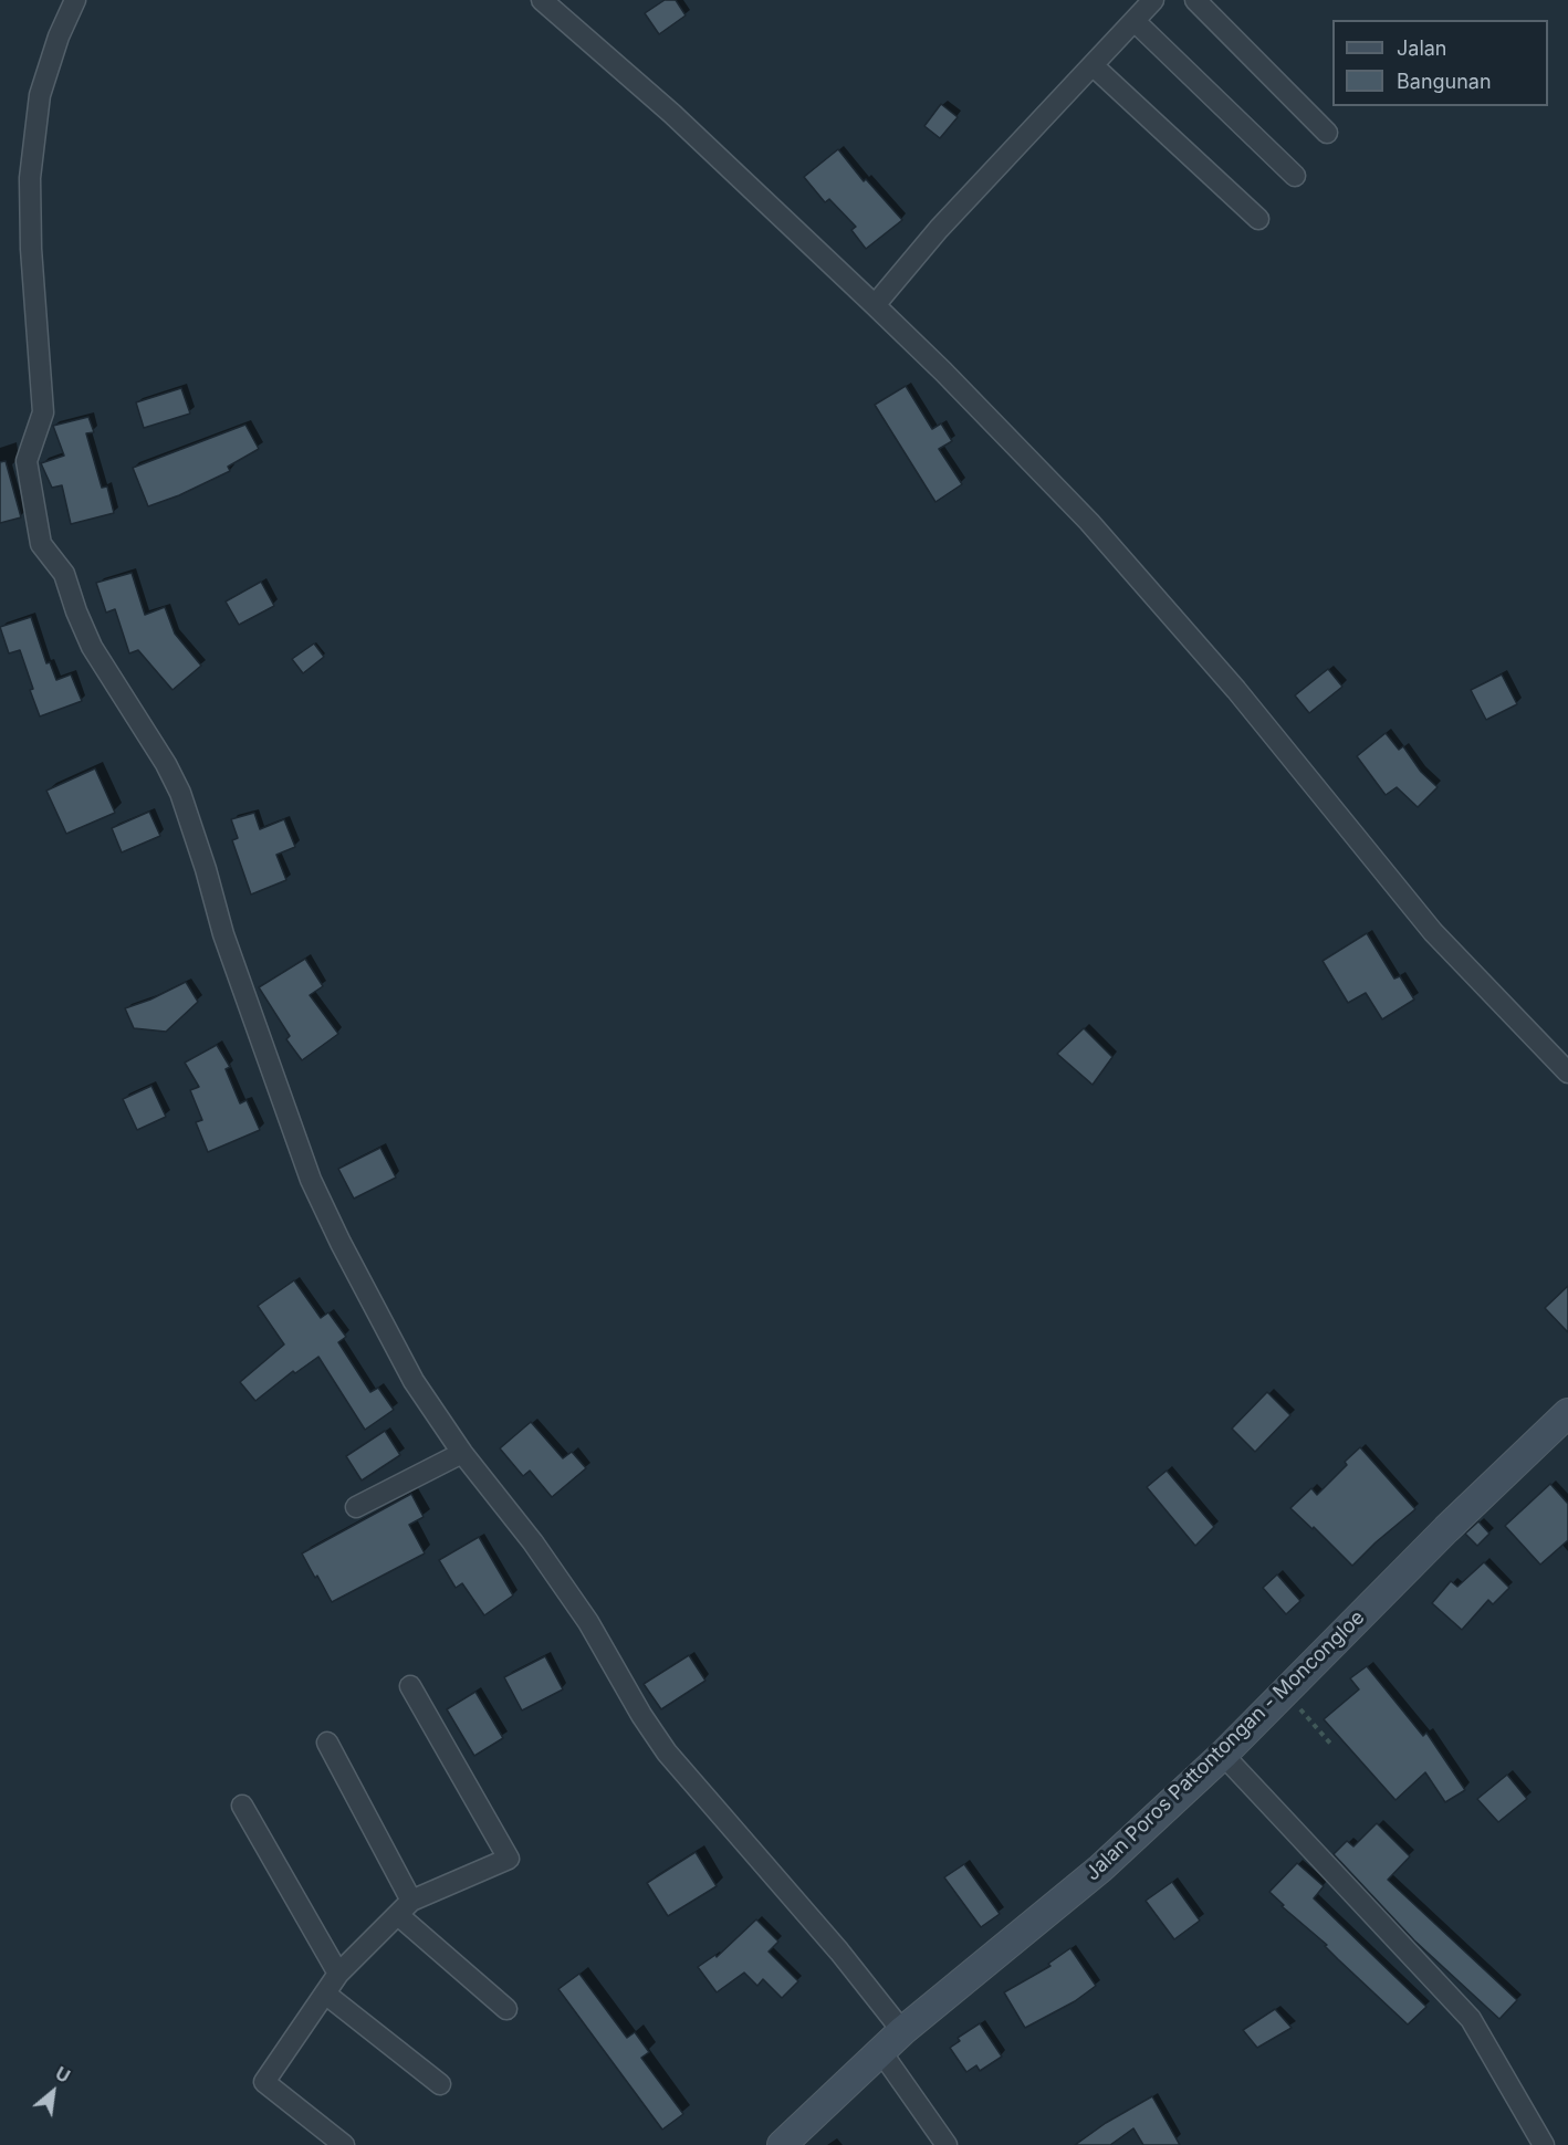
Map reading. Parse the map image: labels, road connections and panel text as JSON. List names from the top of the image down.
{
  "streets": {
    "street": ["Jalan Poros Pattontongan - Moncongloe"]
  },
  "legend": ["Jalan", "Bangunan"],
  "north": "top right"
}
